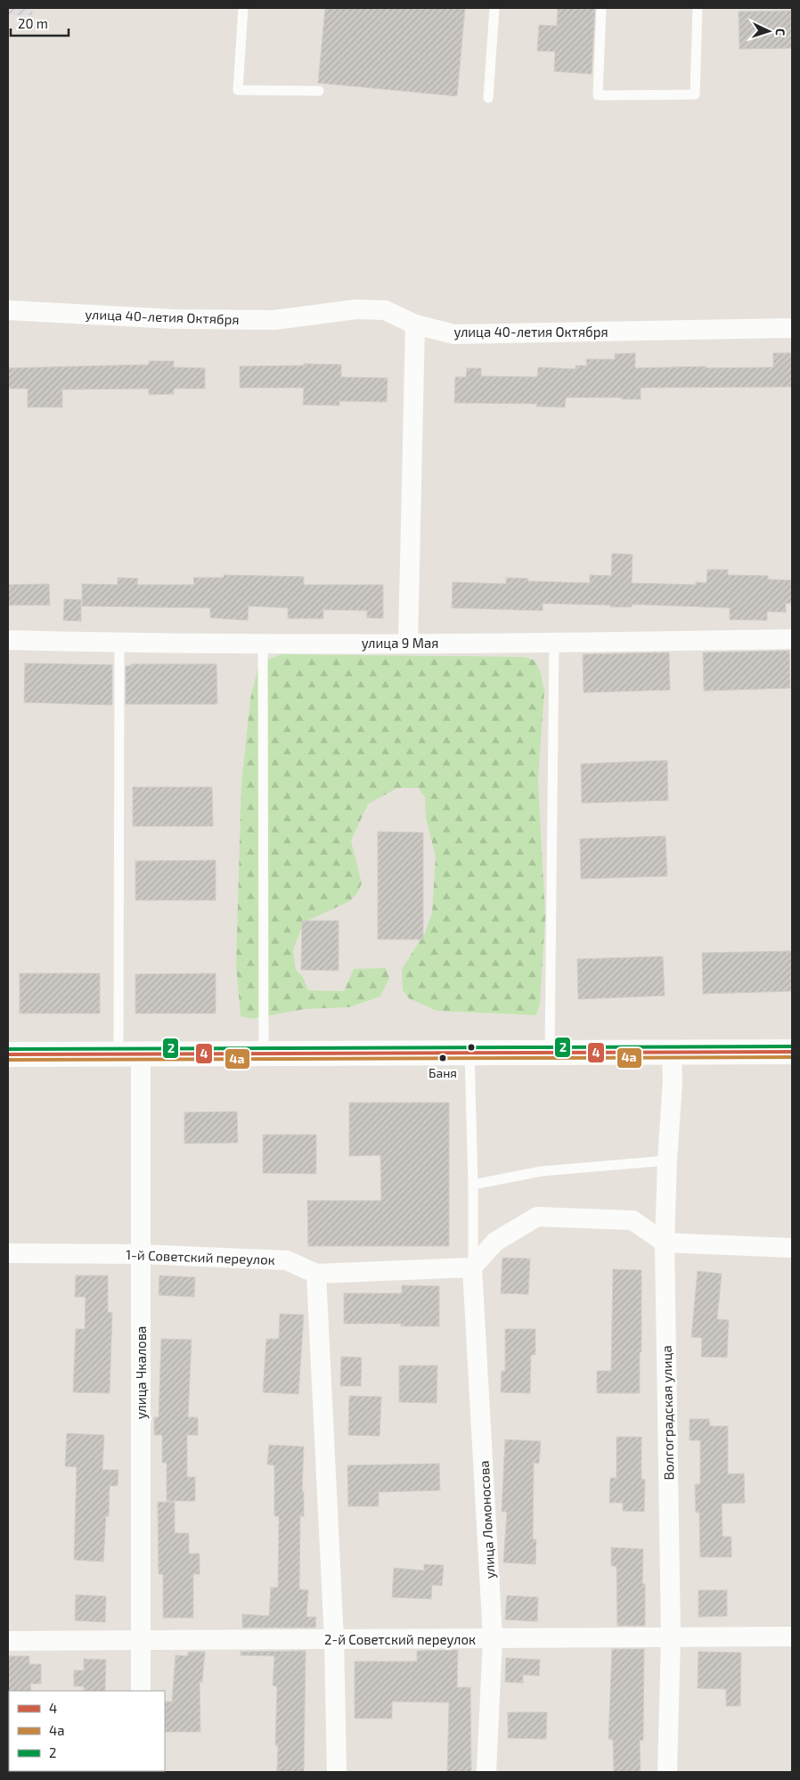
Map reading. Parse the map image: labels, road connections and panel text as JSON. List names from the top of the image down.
{
  "streets": {
    "street": [
      "улица 40-летия Октября",
      "улица 9 Мая",
      "1-й Советский переулок",
      "улица Чкалова",
      "Волгоградская улица",
      "улица Ломоносова",
      "2-й Советский переулок"
    ]
  },
  "crossings": [
    ["1-й Советский переулок", "улица Чкалова"],
    ["1-й Советский переулок", "улица Ломоносова"],
    ["улица Чкалова", "2-й Советский переулок"],
    ["Волгоградская улица", "2-й Советский переулок"],
    ["улица Ломоносова", "2-й Советский переулок"]
  ],
  "places": ["Баня"],
  "lines": ["transit line 2", "transit line 4", "transit line 4а"],
  "legend": ["4", "4а", "2"],
  "scale_bar": "20 m",
  "north": "right"
}
